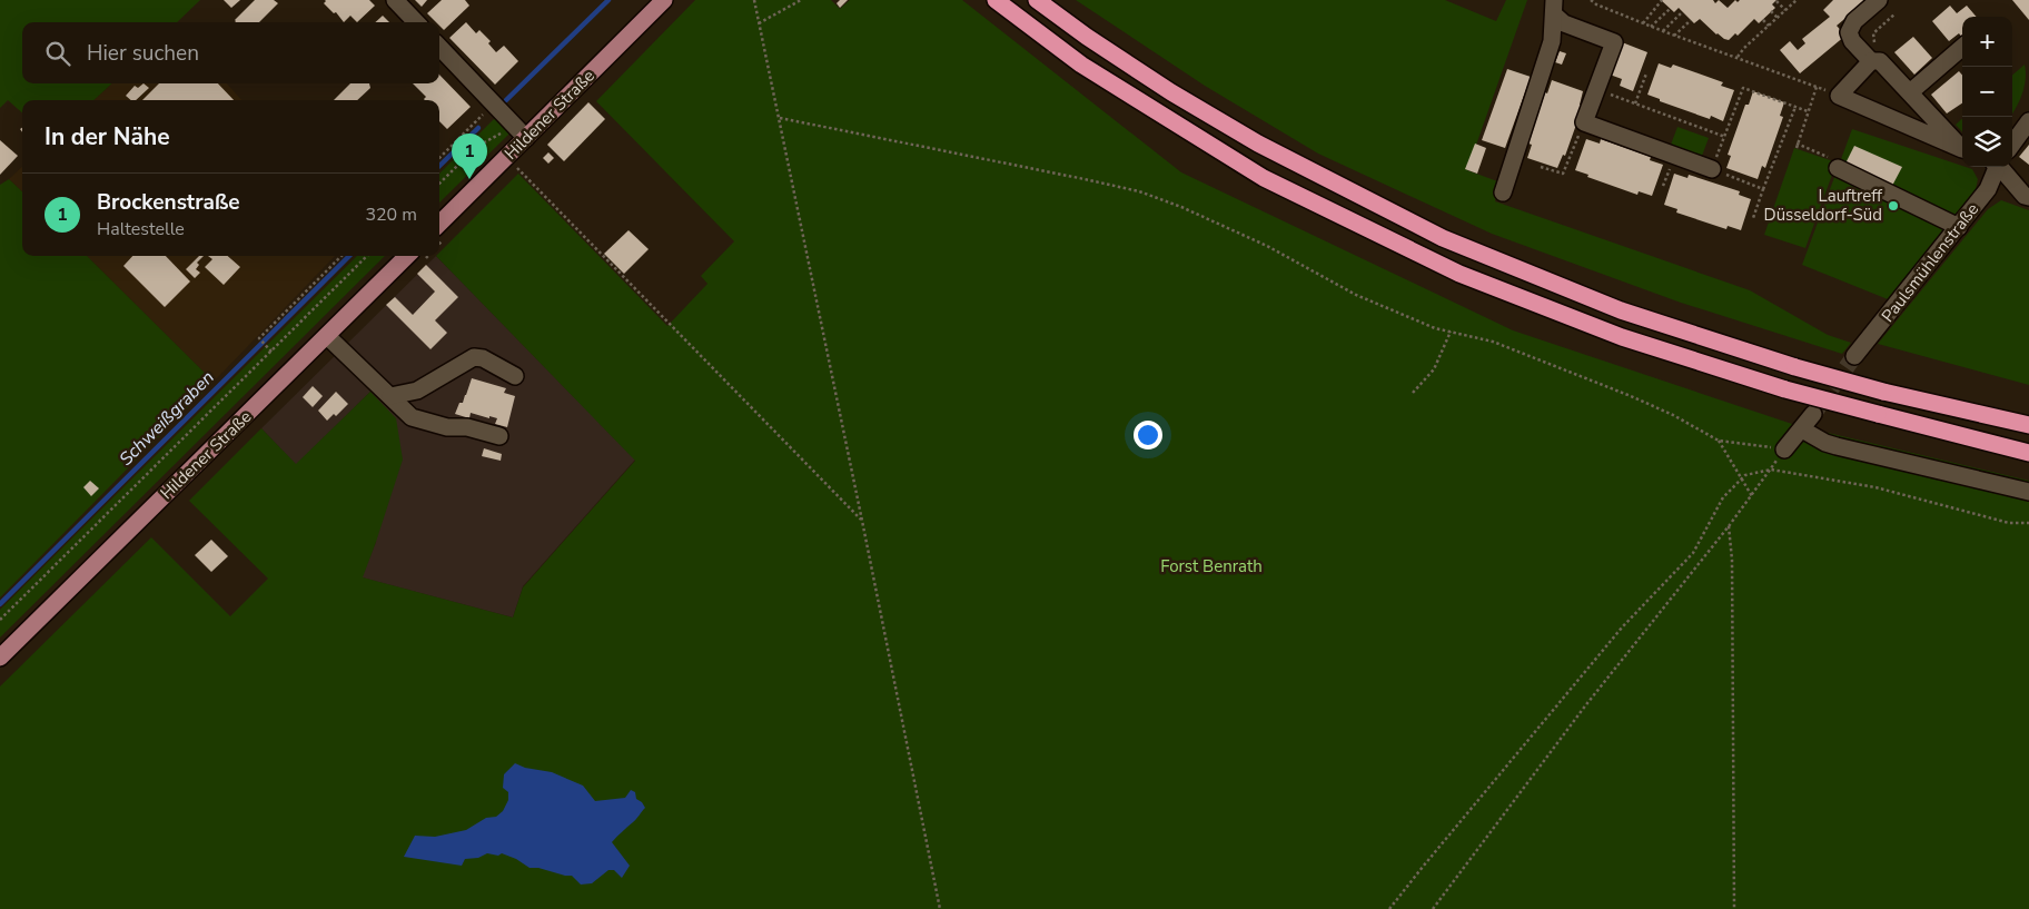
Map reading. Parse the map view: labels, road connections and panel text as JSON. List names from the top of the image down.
{
  "streets": {
    "main road": ["Hildener Straße"],
    "street": ["Paulsmühlenstraße"]
  },
  "water": ["Schweißgraben"],
  "parks": ["Forst Benrath"],
  "places": ["Lauftreff Düsseldorf-Süd"],
  "page": {
    "map_buttons": ["+", "−"],
    "search": "Hier suchen",
    "heading": "In der Nähe",
    "pins": "1",
    "list": [
      {
        "mark": "1",
        "name": "Brockenstraße",
        "note": "Haltestelle",
        "value": "320 m"
      }
    ]
  }
}
